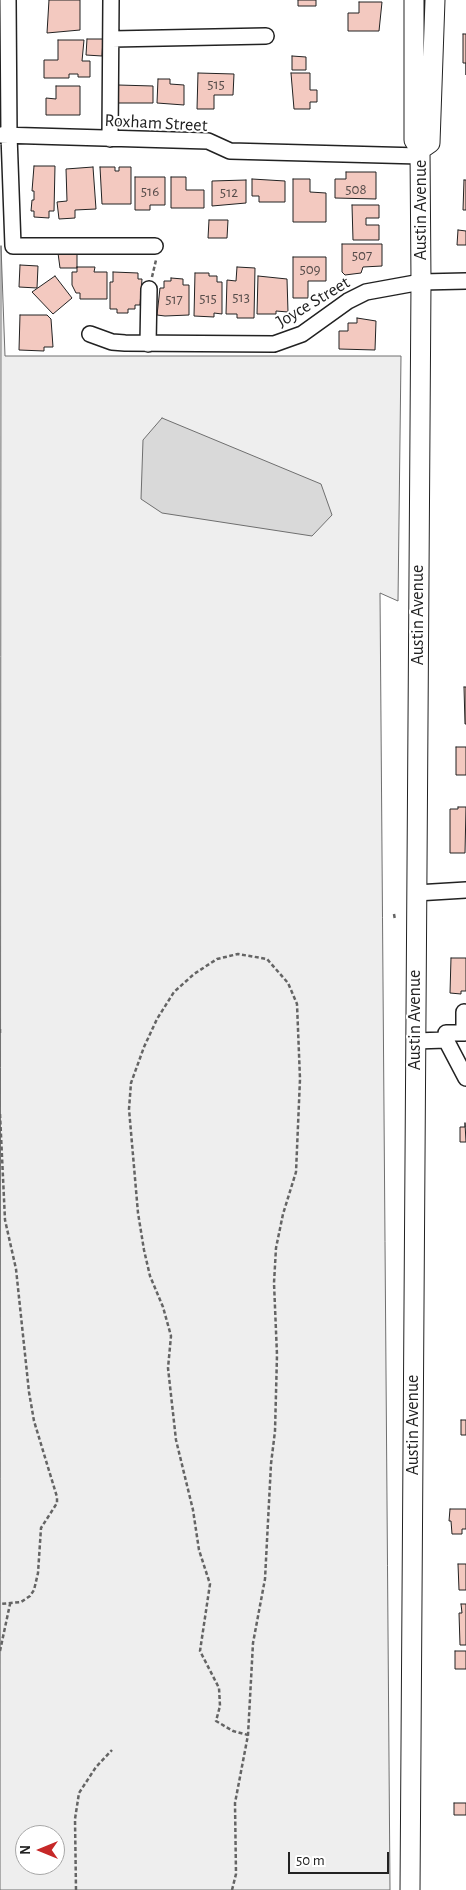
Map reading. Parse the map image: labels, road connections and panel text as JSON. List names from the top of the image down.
{
  "streets": {
    "main road": ["Austin Avenue"],
    "street": ["Roxham Street", "Joyce Street"]
  },
  "crossings": [
    ["Roxham Street", "Austin Avenue"],
    ["Austin Avenue", "Joyce Street"]
  ],
  "house_numbers": [
    "515",
    "508",
    "516",
    "512",
    "507",
    "509",
    "513",
    "515",
    "517"
  ],
  "scale_bar": "50 m",
  "north": "left"
}
